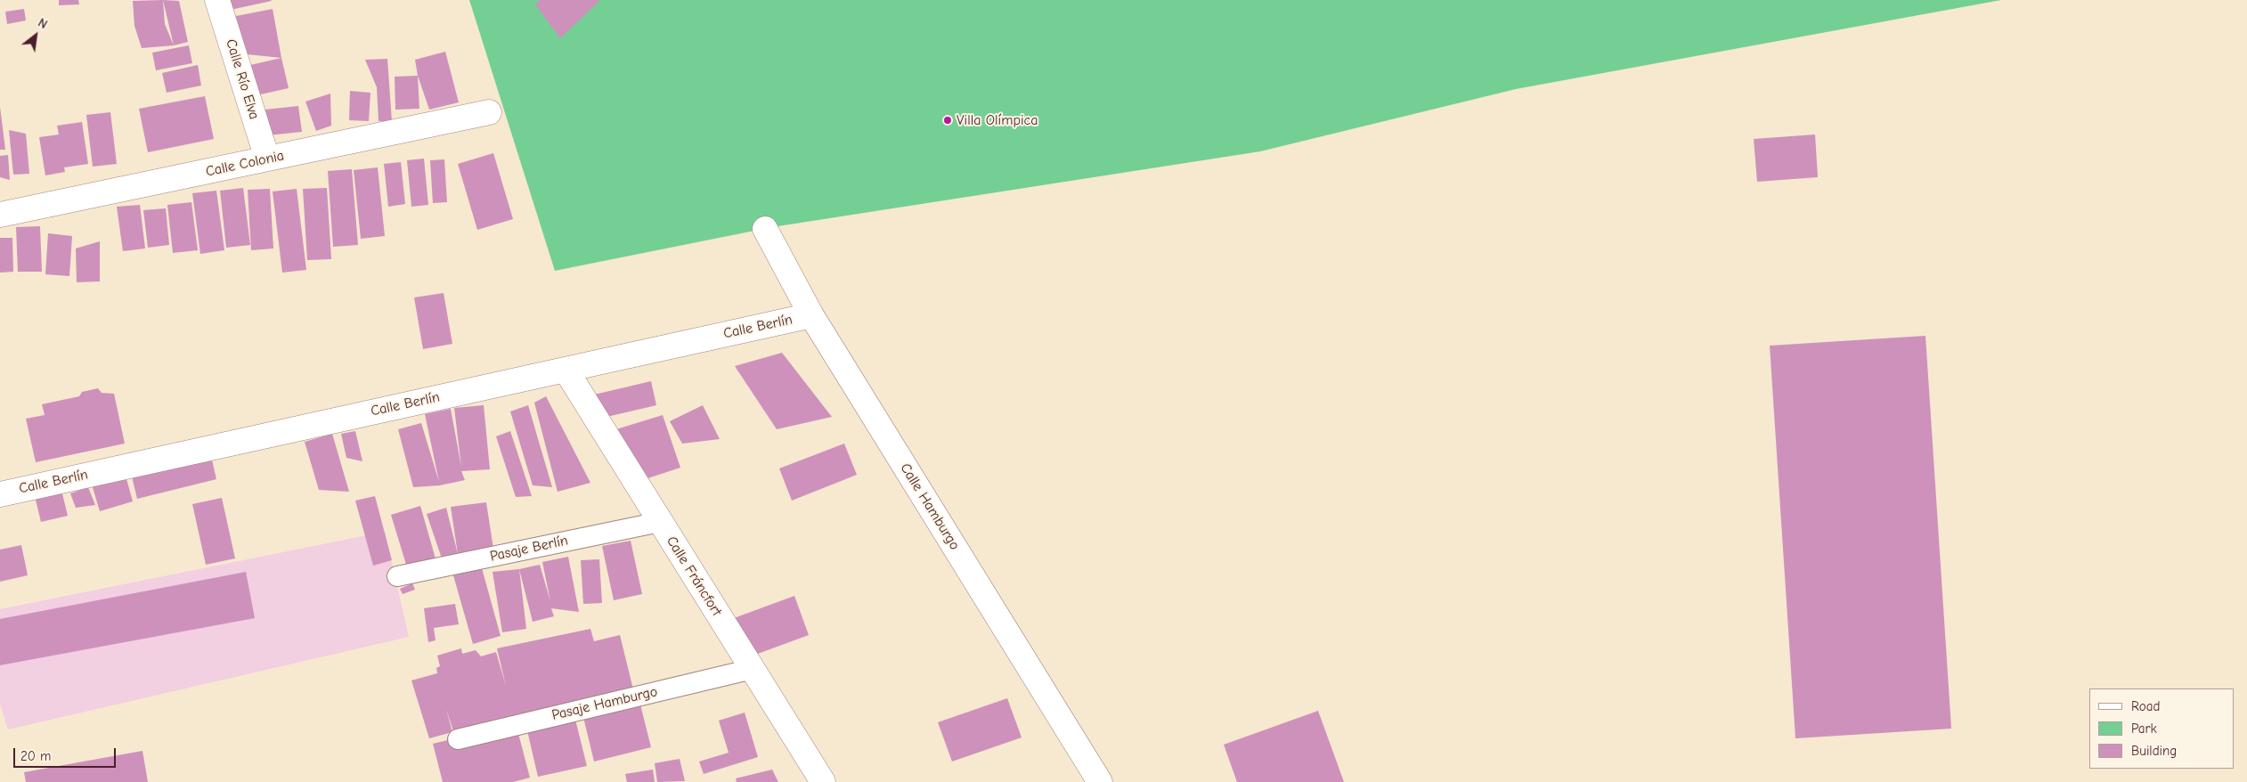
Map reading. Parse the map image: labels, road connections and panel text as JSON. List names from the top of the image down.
{
  "streets": {
    "street": [
      "Calle Río Elva",
      "Calle Colonia",
      "Calle Berlín",
      "Calle Hamburgo",
      "Calle Fráncfort"
    ],
    "lane": ["Pasaje Berlín", "Pasaje Hamburgo"]
  },
  "crossings": [
    ["Calle Río Elva", "Calle Colonia"],
    ["Calle Berlín", "Calle Hamburgo"],
    ["Calle Berlín", "Calle Fráncfort"],
    ["Pasaje Berlín", "Calle Fráncfort"],
    ["Calle Fráncfort", "Pasaje Hamburgo"]
  ],
  "places": ["Villa Olímpica"],
  "legend": ["Road", "Park", "Building"],
  "scale_bar": "20 m",
  "north": "top right"
}
